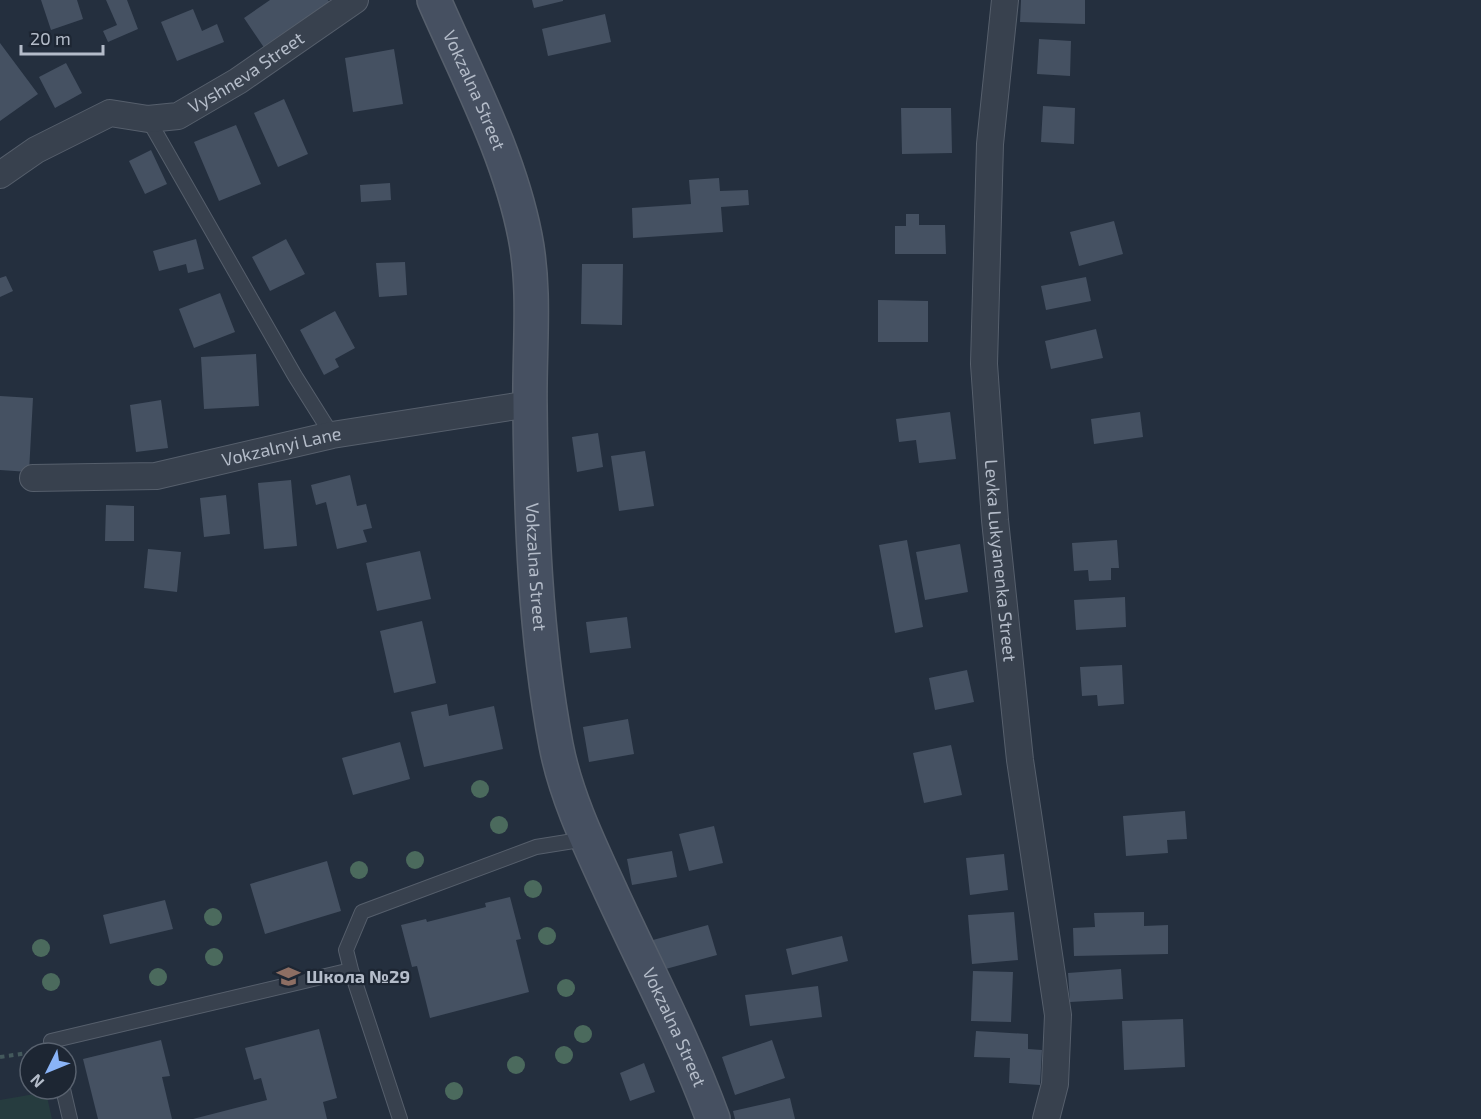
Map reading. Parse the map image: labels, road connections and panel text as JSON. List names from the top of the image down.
{
  "streets": {
    "street": [
      "Vyshneva Street",
      "Vokzalna Street",
      "Vokzalnyi Lane",
      "Levka Lukyanenka Street"
    ]
  },
  "crossings": [
    ["Vokzalna Street", "Vokzalnyi Lane"]
  ],
  "places": {
    "school or university": ["Школа №29"]
  },
  "scale_bar": "20 m",
  "north": "bottom left"
}
